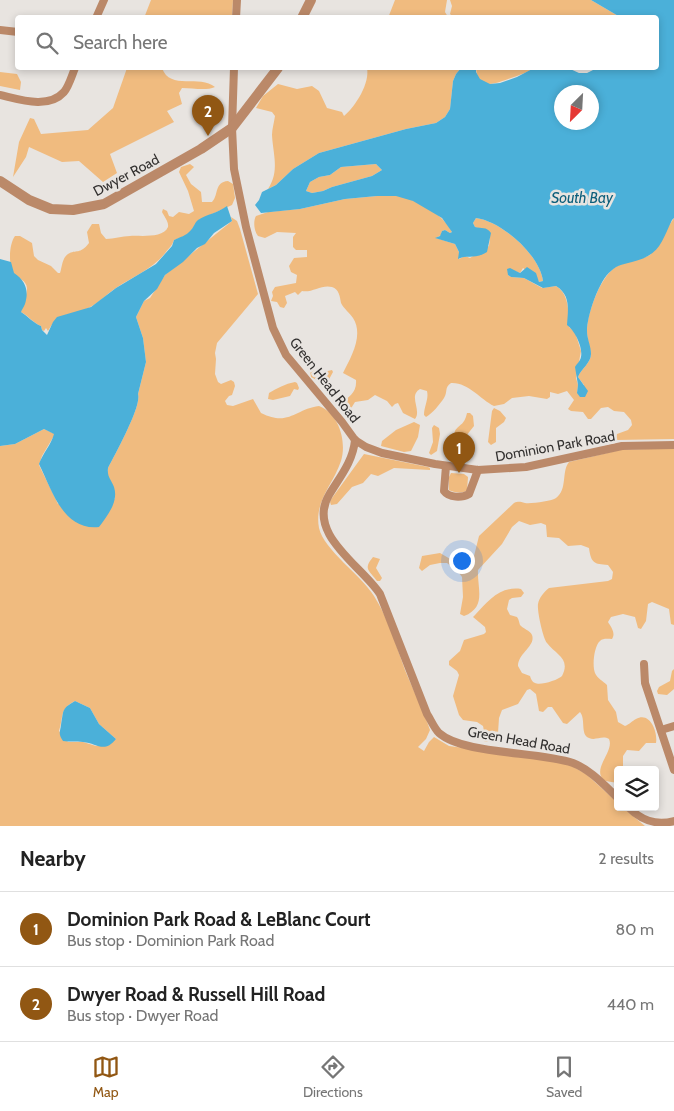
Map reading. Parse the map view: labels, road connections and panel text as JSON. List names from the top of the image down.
{
  "streets": {
    "street": ["Dwyer Road", "Green Head Road", "Dominion Park Road"]
  },
  "crossings": [
    ["Dwyer Road", "Green Head Road"],
    ["Green Head Road", "Dominion Park Road"]
  ],
  "water": ["South Bay"],
  "north": "bottom left",
  "page": {
    "search": "Search here",
    "pins": ["2", "1"],
    "heading": ["Nearby", "2 results"],
    "list": [
      {
        "mark": "1",
        "name": "Dominion Park Road & LeBlanc Court",
        "note": "Bus stop · Dominion Park Road",
        "value": "80 m"
      },
      {
        "mark": "2",
        "name": "Dwyer Road & Russell Hill Road",
        "note": "Bus stop · Dwyer Road",
        "value": "440 m"
      }
    ],
    "nav": ["Map", "Directions", "Saved"]
  }
}
